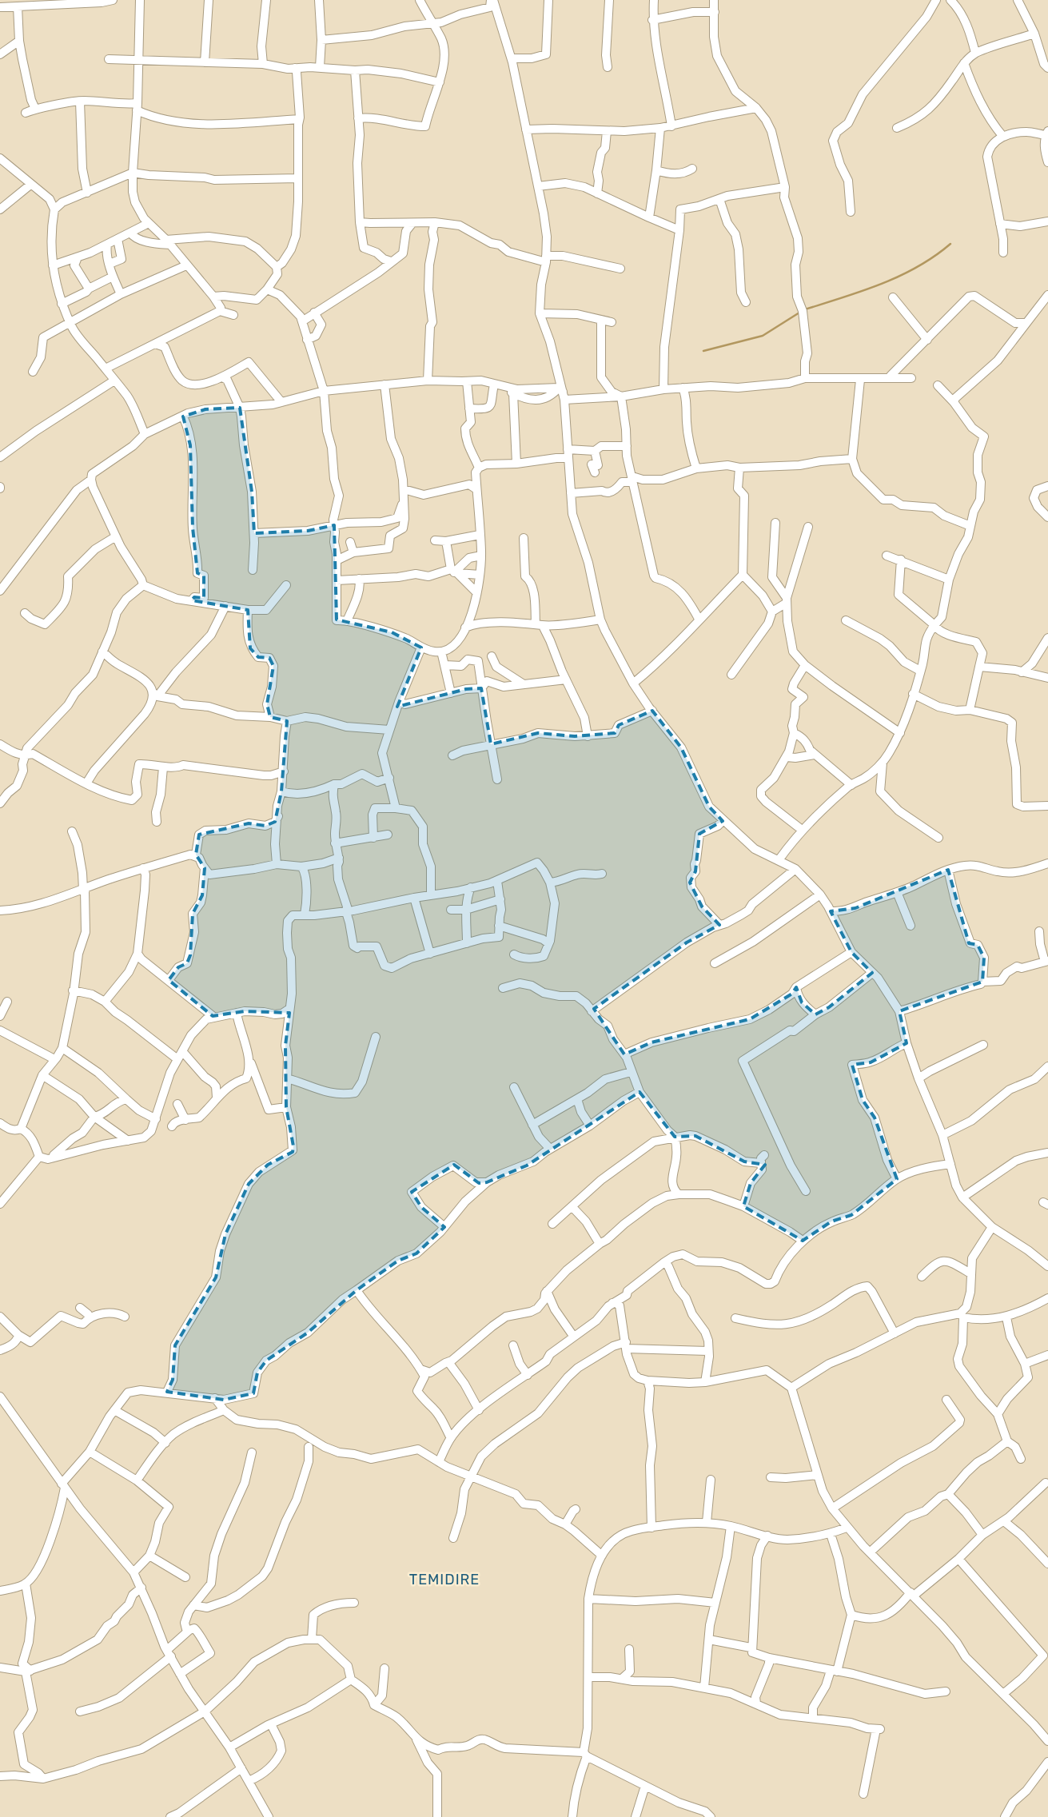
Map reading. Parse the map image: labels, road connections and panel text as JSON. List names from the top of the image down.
{
  "districts": ["TEMIDIRE"]
}
